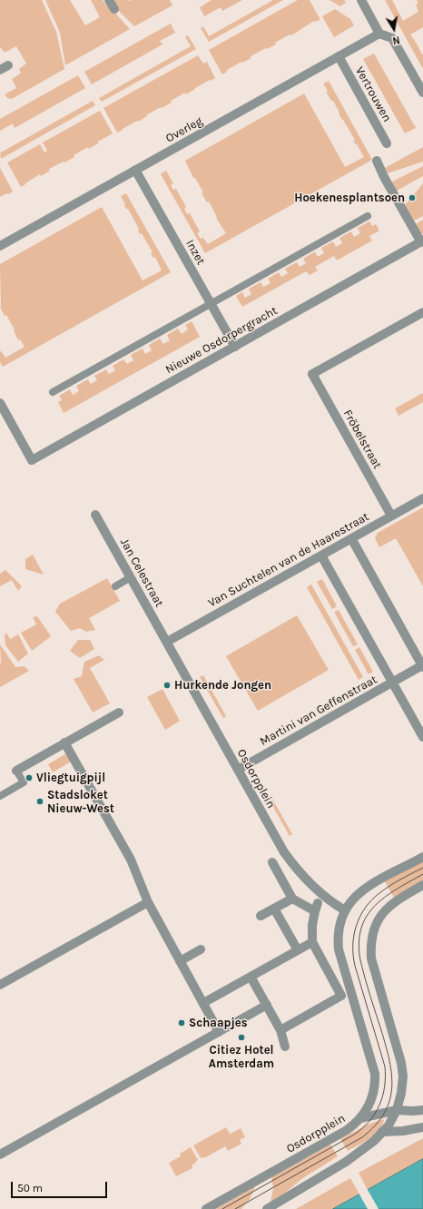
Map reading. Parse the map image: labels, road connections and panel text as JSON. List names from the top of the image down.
{
  "streets": {
    "street": [
      "Vertrouwen",
      "Overleg",
      "Inzet",
      "Nieuwe Osdorpergracht",
      "Fröbelstraat",
      "Van Suchtelen van de Haarestraat",
      "Jan Celestraat",
      "Martini van Geffenstraat",
      "Osdorpplein"
    ]
  },
  "crossings": [
    ["Vertrouwen", "Overleg"],
    ["Overleg", "Inzet"],
    ["Inzet", "Nieuwe Osdorpergracht"],
    ["Fröbelstraat", "Van Suchtelen van de Haarestraat"],
    ["Van Suchtelen van de Haarestraat", "Jan Celestraat"],
    ["Van Suchtelen van de Haarestraat", "Martini van Geffenstraat"],
    ["Van Suchtelen van de Haarestraat", "Osdorpplein"],
    ["Jan Celestraat", "Osdorpplein"],
    ["Martini van Geffenstraat", "Osdorpplein"]
  ],
  "places": [
    "Hoekenesplantsoen",
    "Hurkende Jongen",
    "Vliegtuigpijl",
    "Stadsloket Nieuw-West",
    "Schaapjes",
    "Citiez Hotel Amsterdam"
  ],
  "scale_bar": "50 m",
  "north": "bottom"
}
